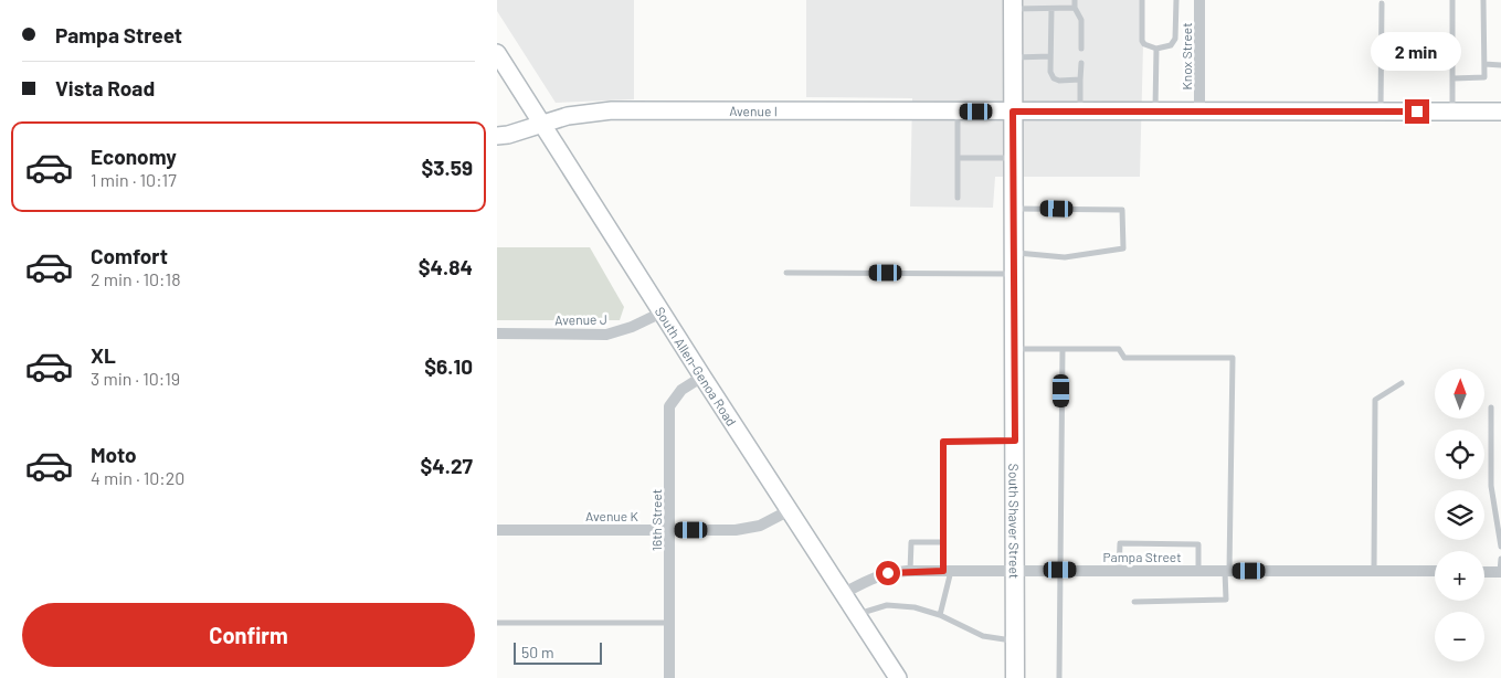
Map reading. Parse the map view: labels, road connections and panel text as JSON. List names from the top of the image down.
{
  "streets": {
    "main road": ["South Shaver Street"],
    "street": [
      "Knox Street",
      "Avenue I",
      "Avenue J",
      "South Allen-Genoa Road",
      "Avenue K",
      "16th Street",
      "Pampa Street"
    ]
  },
  "crossings": [
    ["Knox Street", "Avenue I"],
    ["Avenue I", "South Allen-Genoa Road"],
    ["Avenue I", "South Shaver Street"],
    ["Avenue J", "South Allen-Genoa Road"],
    ["South Allen-Genoa Road", "Avenue K"],
    ["South Allen-Genoa Road", "16th Street"],
    ["South Allen-Genoa Road", "Pampa Street"],
    ["Avenue K", "16th Street"],
    ["South Shaver Street", "Pampa Street"]
  ],
  "scale_bar": "50 m",
  "north": "top",
  "page": {
    "banner": ["Pampa Street", "Vista Road"],
    "bubble": "2 min",
    "list": [
      {
        "name": "Economy",
        "note": "1 min · 10:17",
        "value": "$3.59"
      },
      {
        "name": "Comfort",
        "note": "2 min · 10:18",
        "value": "$4.84"
      },
      {
        "name": "XL",
        "note": "3 min · 10:19",
        "value": "$6.10"
      },
      {
        "name": "Moto",
        "note": "4 min · 10:20",
        "value": "$4.27"
      }
    ],
    "map_buttons": ["+", "−"],
    "buttons": "Confirm",
    "scale": "50 m"
  }
}
